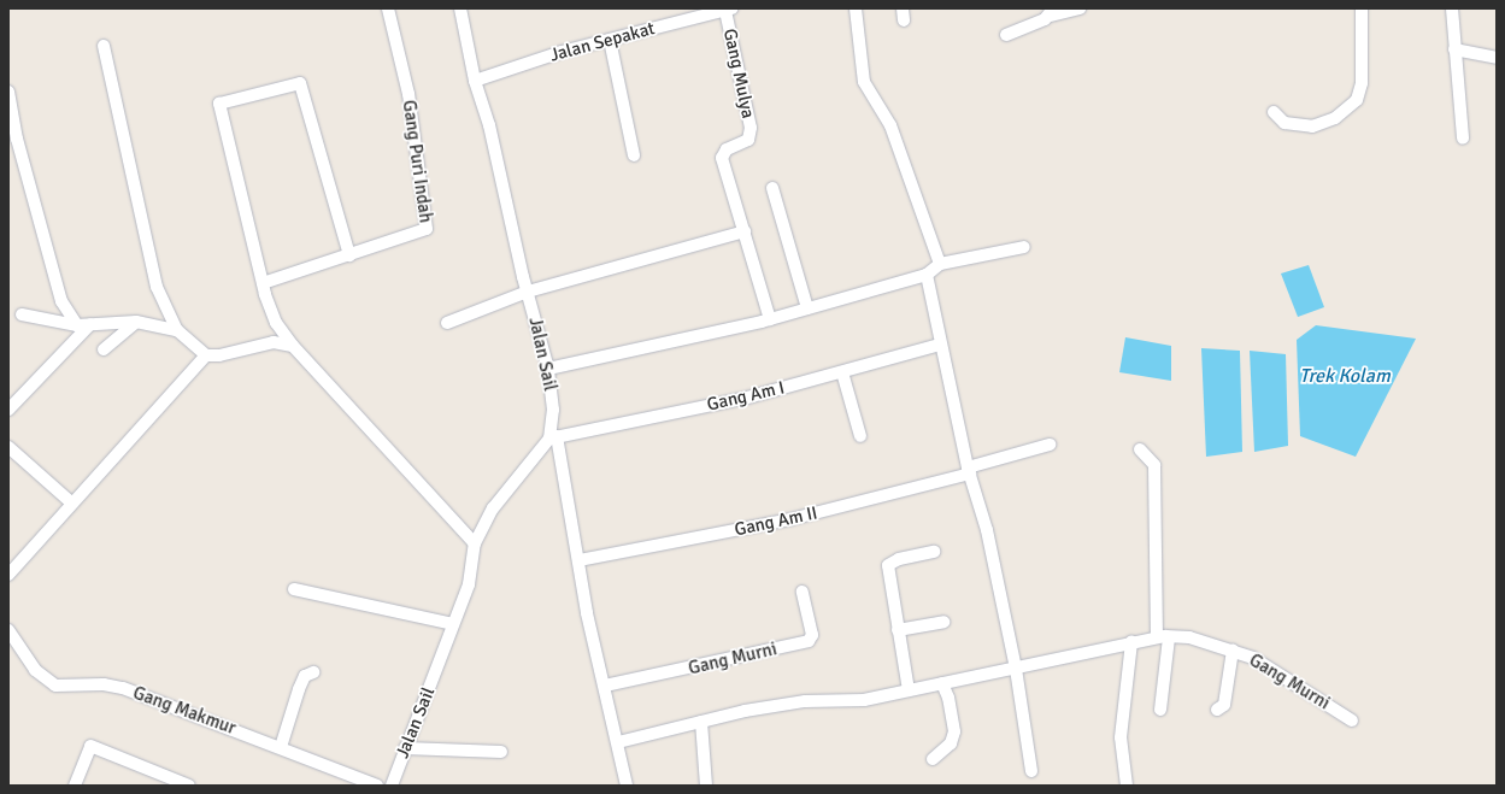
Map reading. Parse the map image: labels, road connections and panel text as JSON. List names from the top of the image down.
{
  "streets": {
    "street": [
      "Jalan Sepakat",
      "Gang Mulya",
      "Gang Puri Indah",
      "Jalan Sail",
      "Gang Am I",
      "Gang Am II",
      "Gang Murni",
      "Gang Makmur"
    ]
  },
  "crossings": [
    ["Jalan Sepakat", "Gang Mulya"],
    ["Jalan Sepakat", "Jalan Sail"],
    ["Jalan Sail", "Gang Am I"]
  ],
  "water": ["Trek Kolam"]
}
